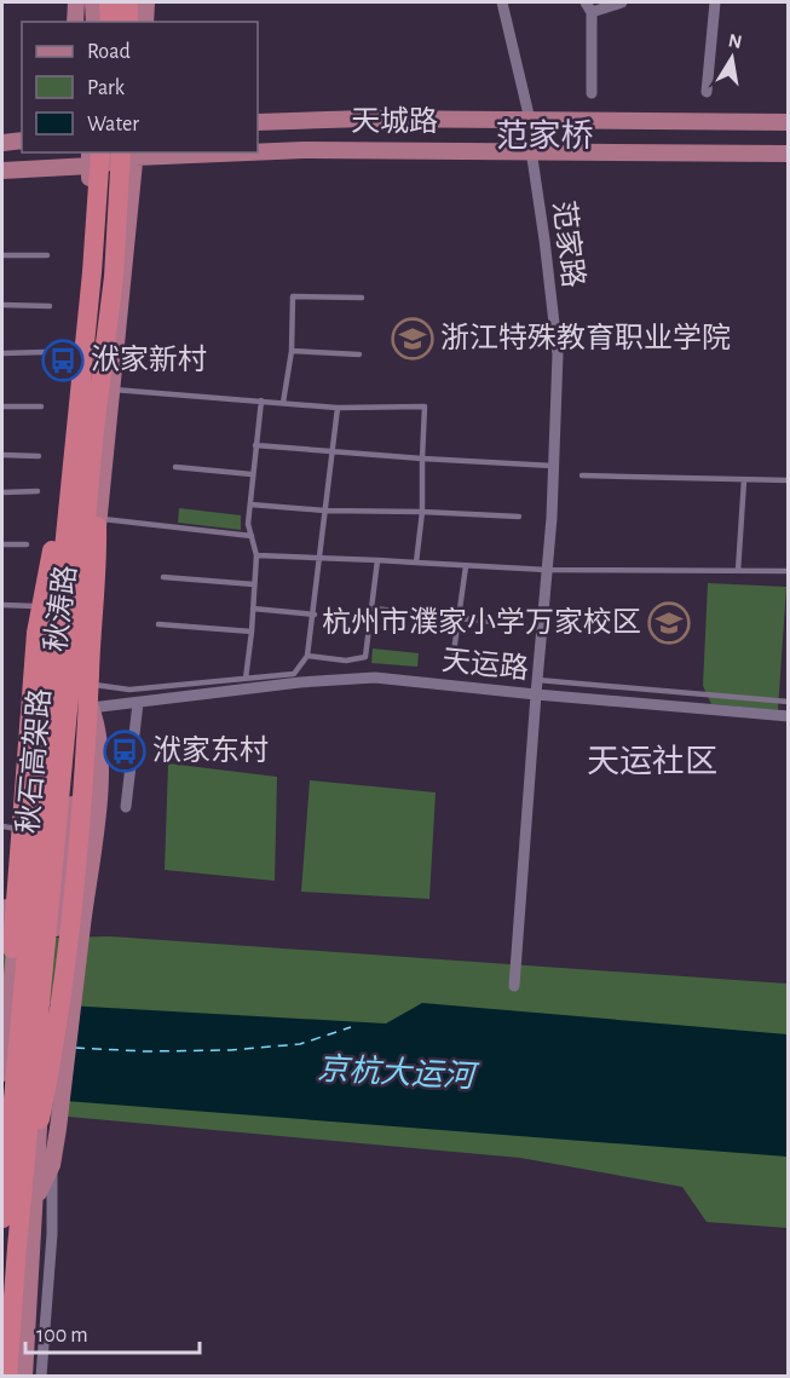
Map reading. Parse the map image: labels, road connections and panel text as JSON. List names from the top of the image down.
{
  "streets": {
    "highway": ["秋石高架路"],
    "main road": ["天城路", "秋涛路"],
    "street": ["范家路", "天运路"]
  },
  "crossings": [
    ["天城路", "范家路"],
    ["天城路", "秋涛路"],
    ["天城路", "秋石高架路"],
    ["范家路", "天运路"],
    ["秋涛路", "秋石高架路"]
  ],
  "districts": ["范家桥", "天运社区"],
  "water": ["京杭大运河"],
  "places": {
    "school or university": ["浙江特殊教育职业学院", "杭州市濮家小学万家校区"],
    "bus stop": ["洑家新村", "洑家东村"]
  },
  "legend": ["Road", "Park", "Water"],
  "scale_bar": "100 m",
  "north": "top"
}
